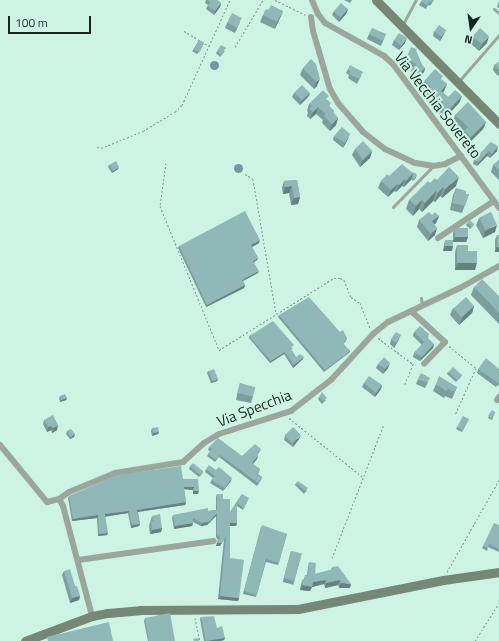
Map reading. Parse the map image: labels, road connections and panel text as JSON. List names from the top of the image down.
{
  "streets": {
    "street": ["Via Vecchia Sovereto", "Via Specchia"]
  },
  "scale_bar": "100 m",
  "north": "bottom"
}
